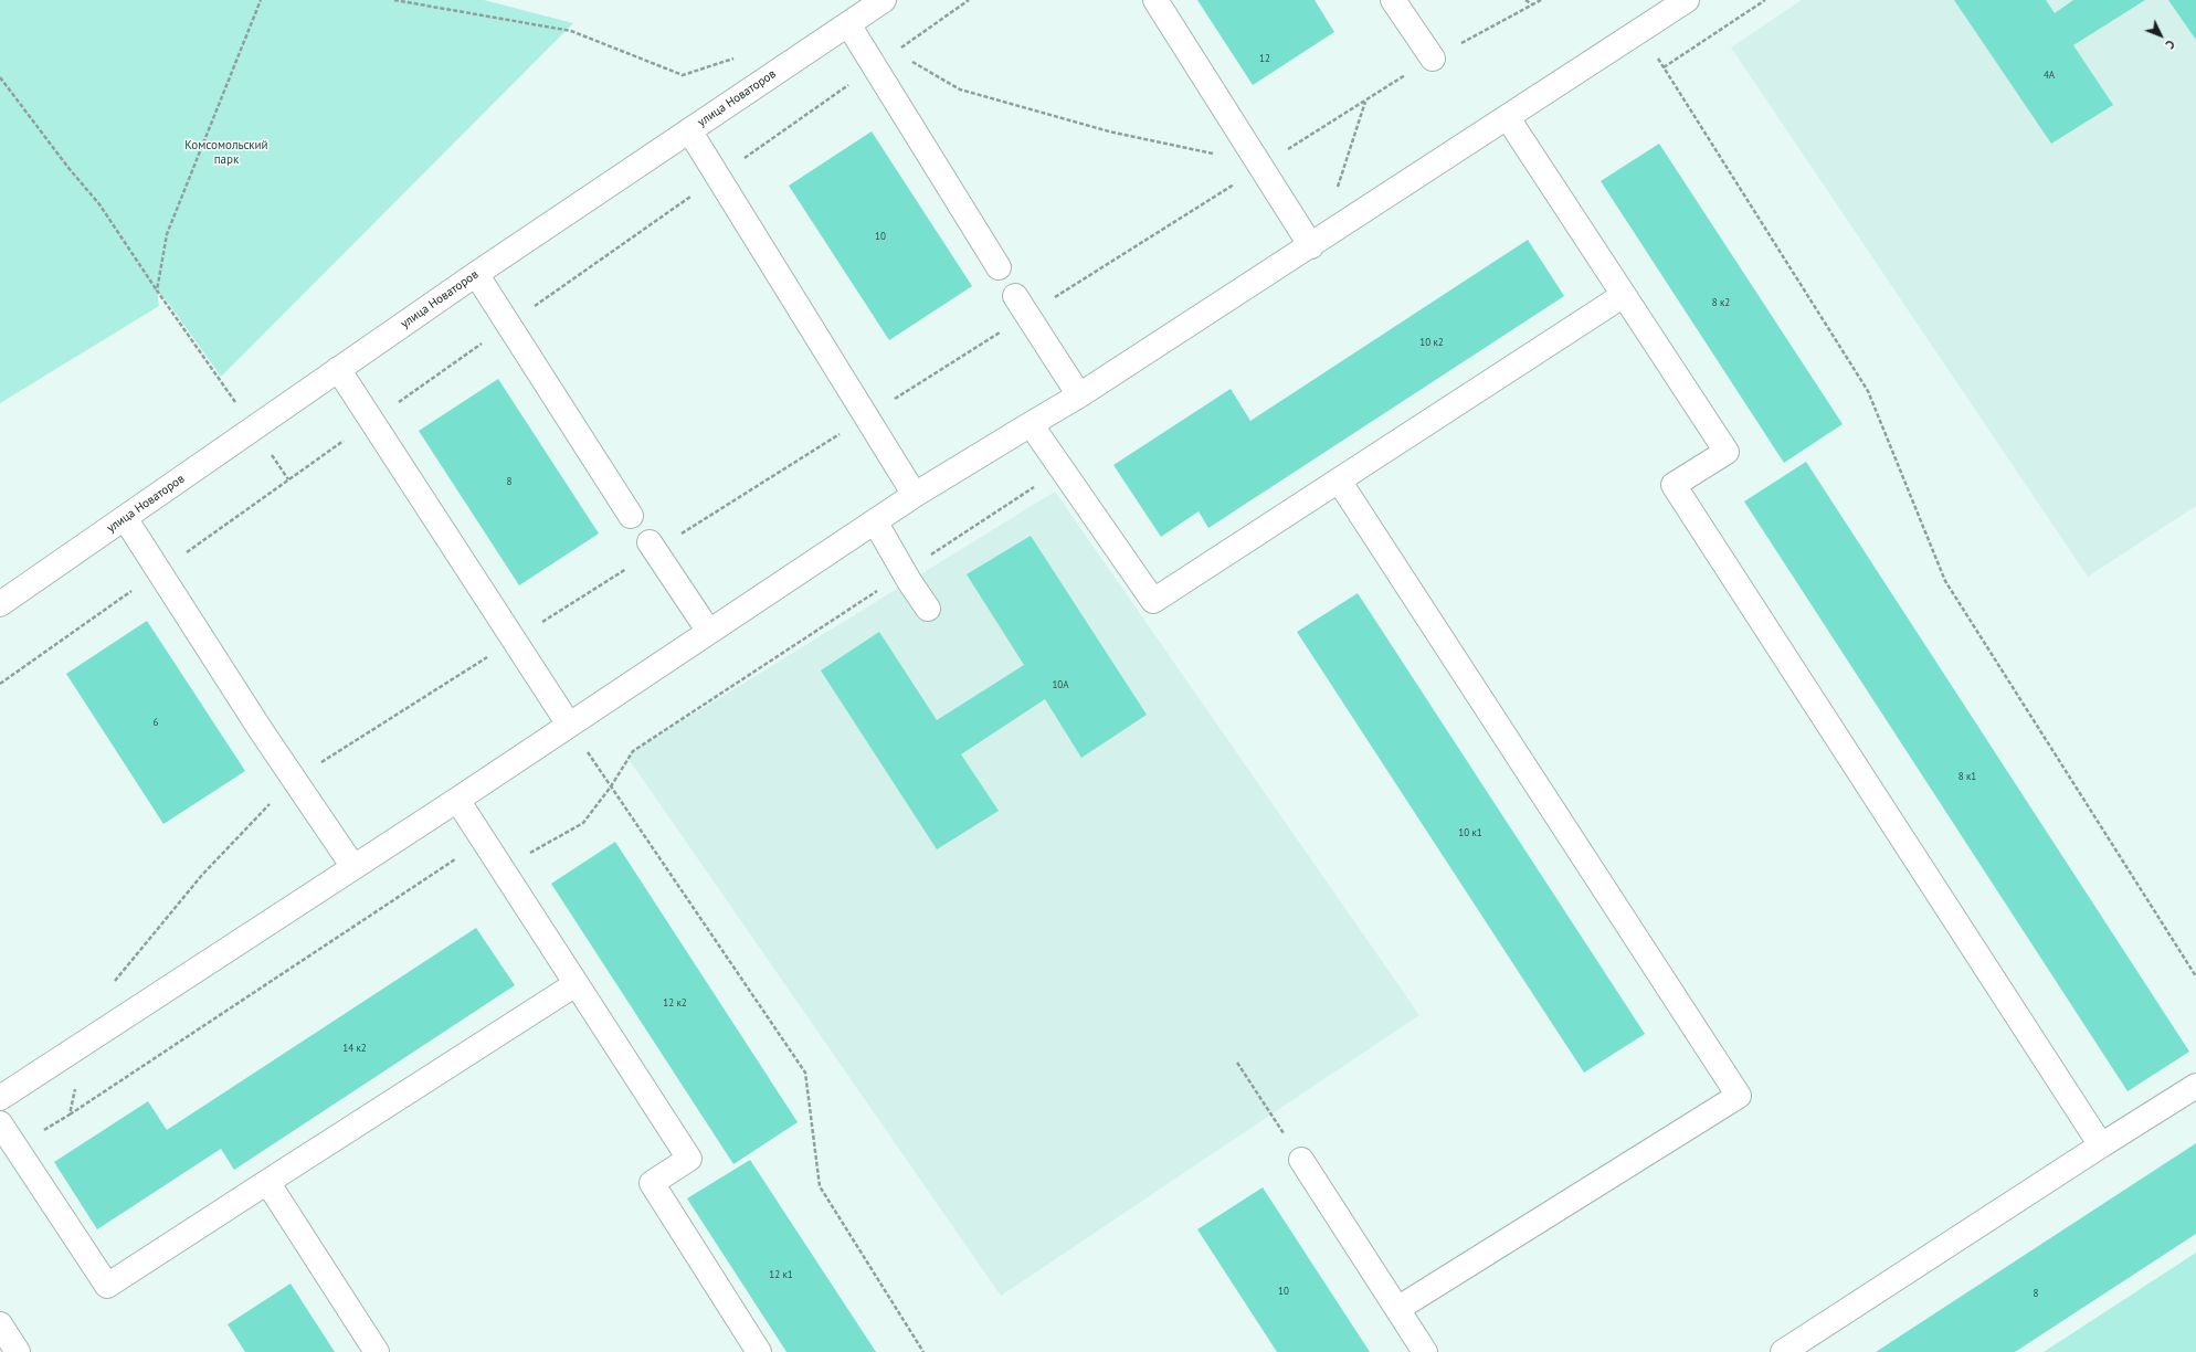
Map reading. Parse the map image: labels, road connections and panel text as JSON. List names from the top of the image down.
{
  "streets": {
    "street": ["улица Новаторов"]
  },
  "parks": ["Комсомольский парк"],
  "house_numbers": [
    "12",
    "4А",
    "10",
    "8 к2",
    "10 к2",
    "8",
    "10А",
    "6",
    "8 к1",
    "10 к1",
    "12 к2",
    "14 к2",
    "12 к1",
    "10",
    "8"
  ],
  "north": "bottom right"
}
